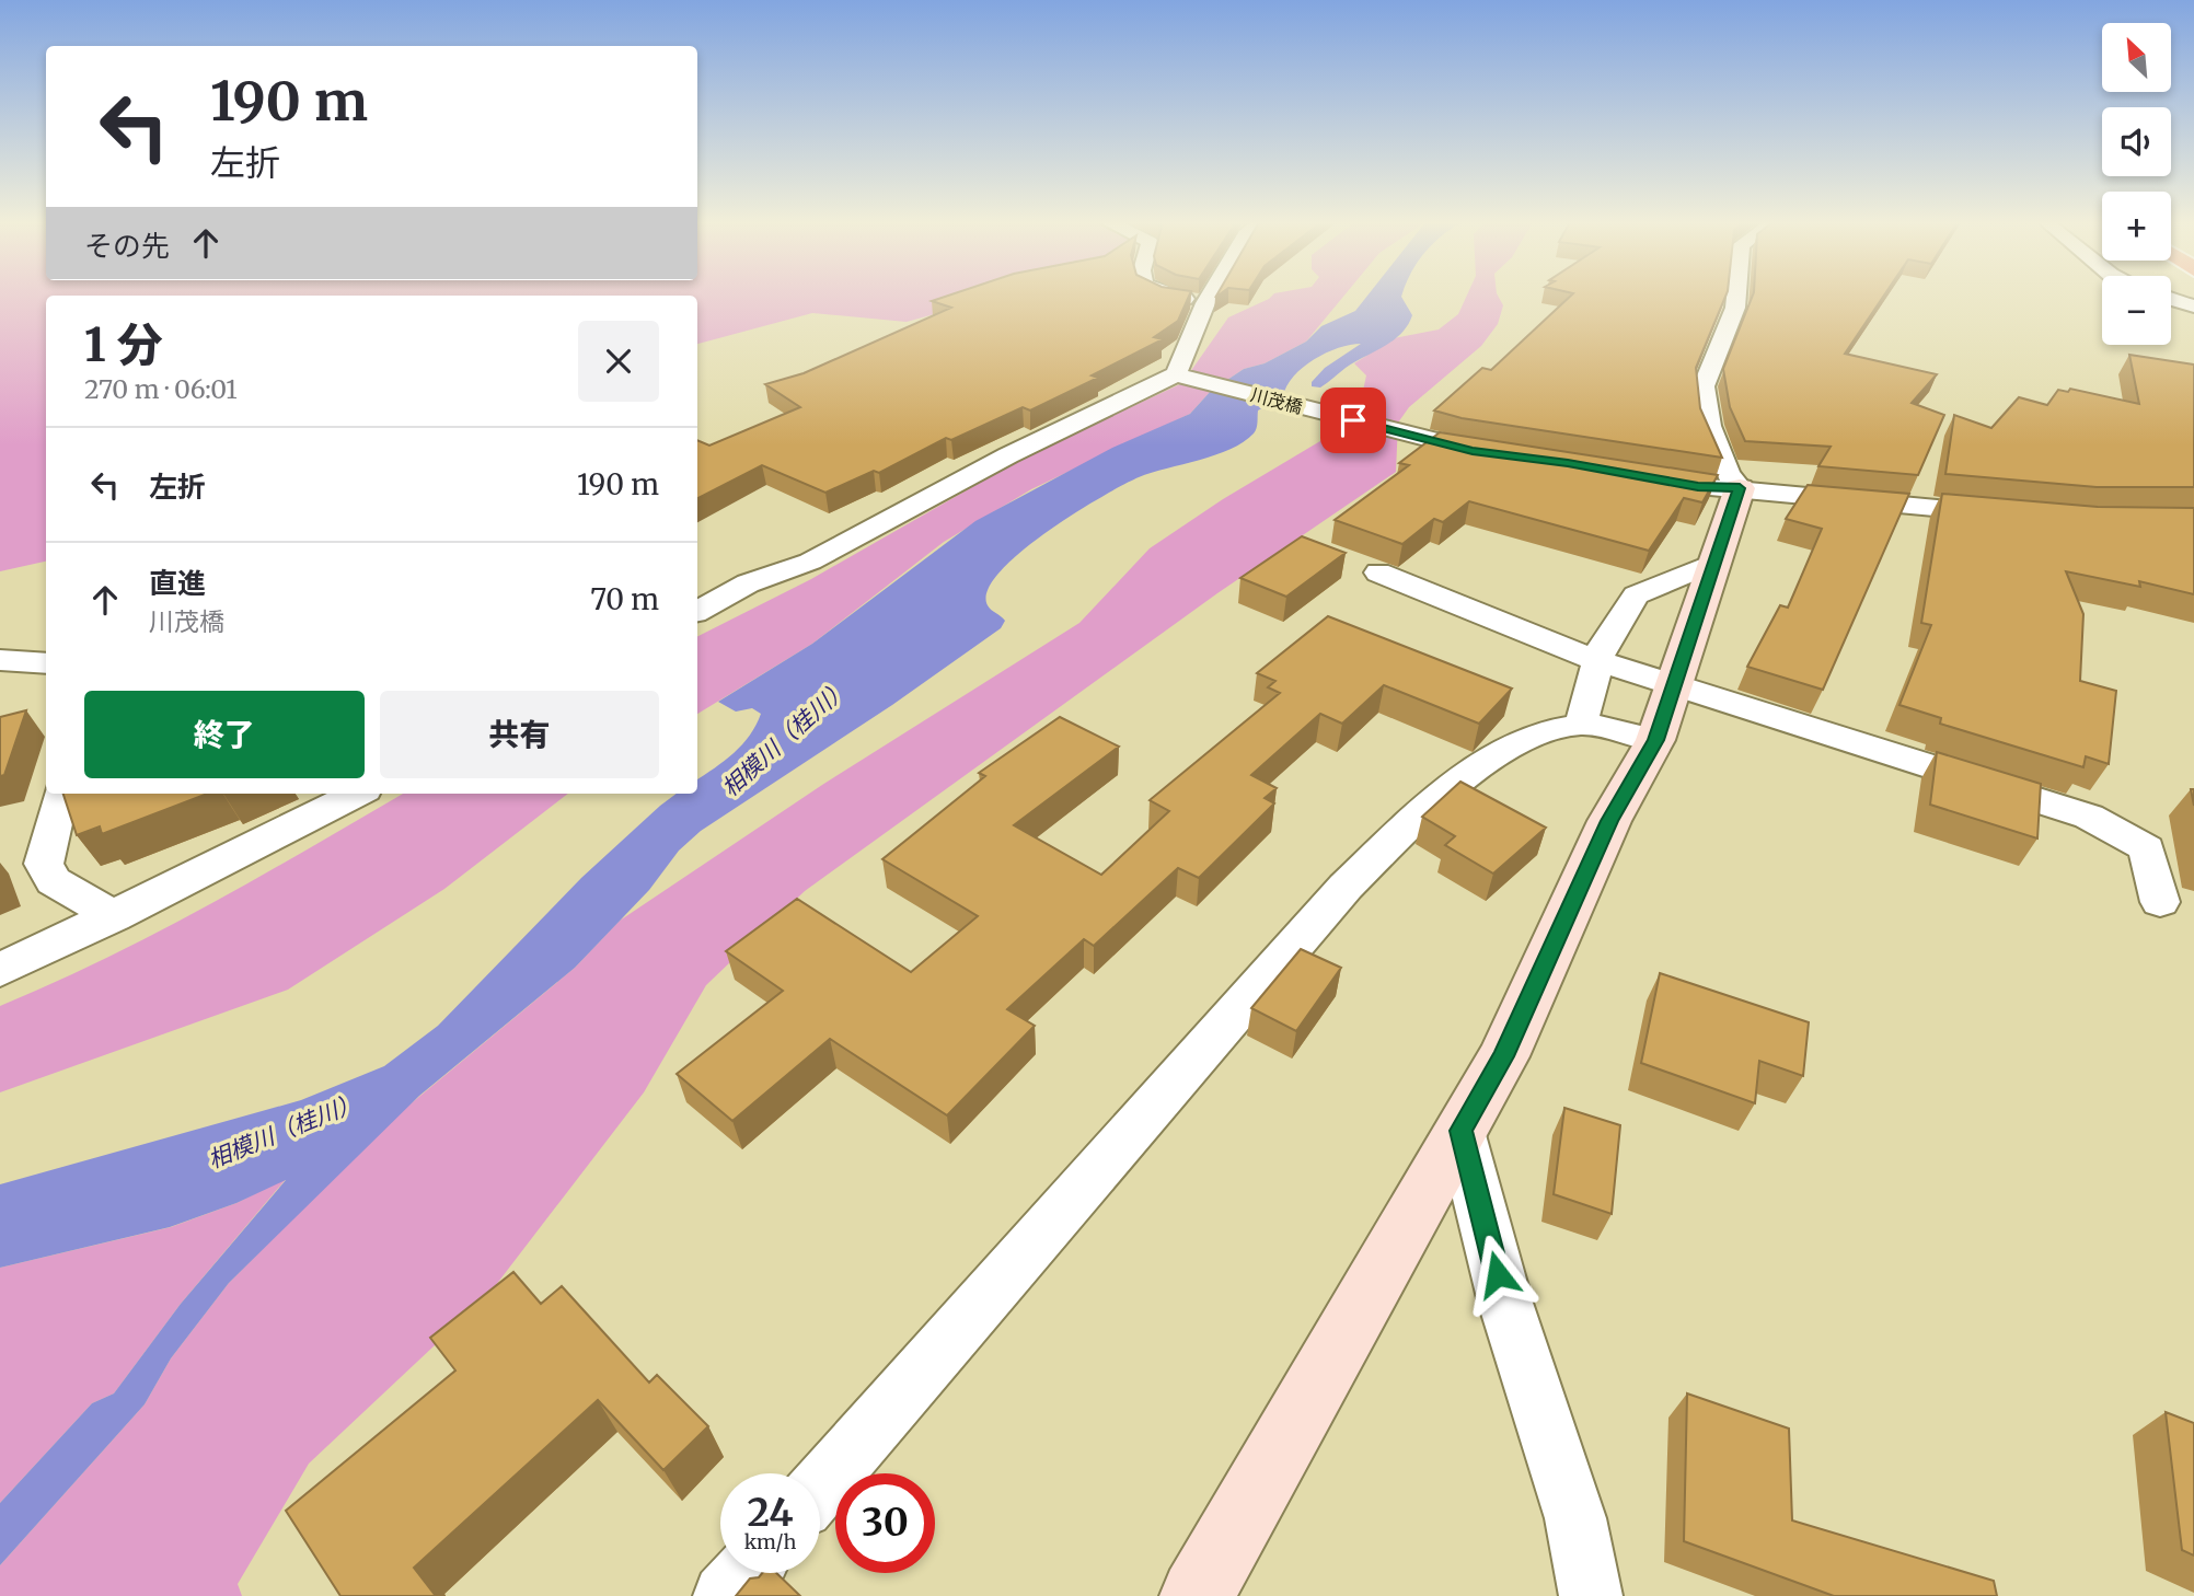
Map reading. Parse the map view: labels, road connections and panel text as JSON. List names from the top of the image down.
{
  "streets": {
    "street": ["川茂橋"]
  },
  "water": ["相模川（桂川）"],
  "north": "top left",
  "page": {
    "map_buttons": ["+", "−"],
    "turn": ["190 m", "左折"],
    "then": "その先",
    "heading": ["1 分", "270 m · 06:01"],
    "list": [
      {
        "name": "左折",
        "value": "190 m"
      },
      {
        "name": "直進",
        "note": "川茂橋",
        "value": "70 m"
      }
    ],
    "buttons": ["終了", "共有"],
    "speed": "24 km/h",
    "limit": "30"
  }
}
